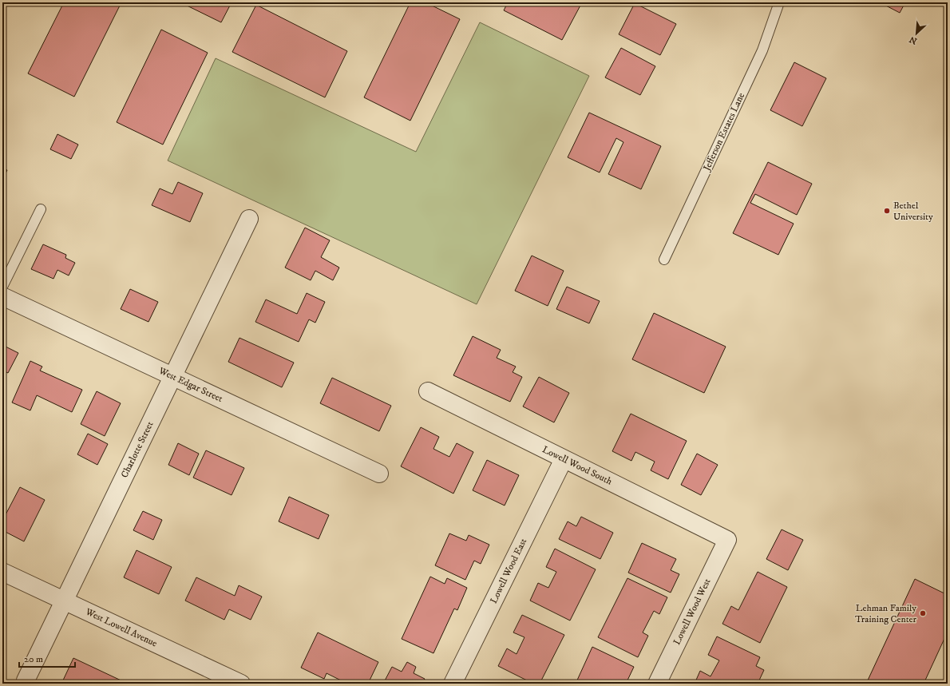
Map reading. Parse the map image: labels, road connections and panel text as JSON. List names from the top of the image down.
{
  "streets": {
    "street": [
      "West Edgar Street",
      "Charlotte Street",
      "Lowell Wood South",
      "Lowell Wood East",
      "Lowell Wood West",
      "West Lowell Avenue"
    ],
    "lane": ["Jefferson Estates Lane"]
  },
  "crossings": [
    ["West Edgar Street", "Charlotte Street"],
    ["Charlotte Street", "West Lowell Avenue"],
    ["Lowell Wood South", "Lowell Wood East"],
    ["Lowell Wood South", "Lowell Wood West"]
  ],
  "places": ["Bethel University", "Lehman Family Training Center"],
  "scale_bar": "20 m",
  "north": "bottom left"
}
